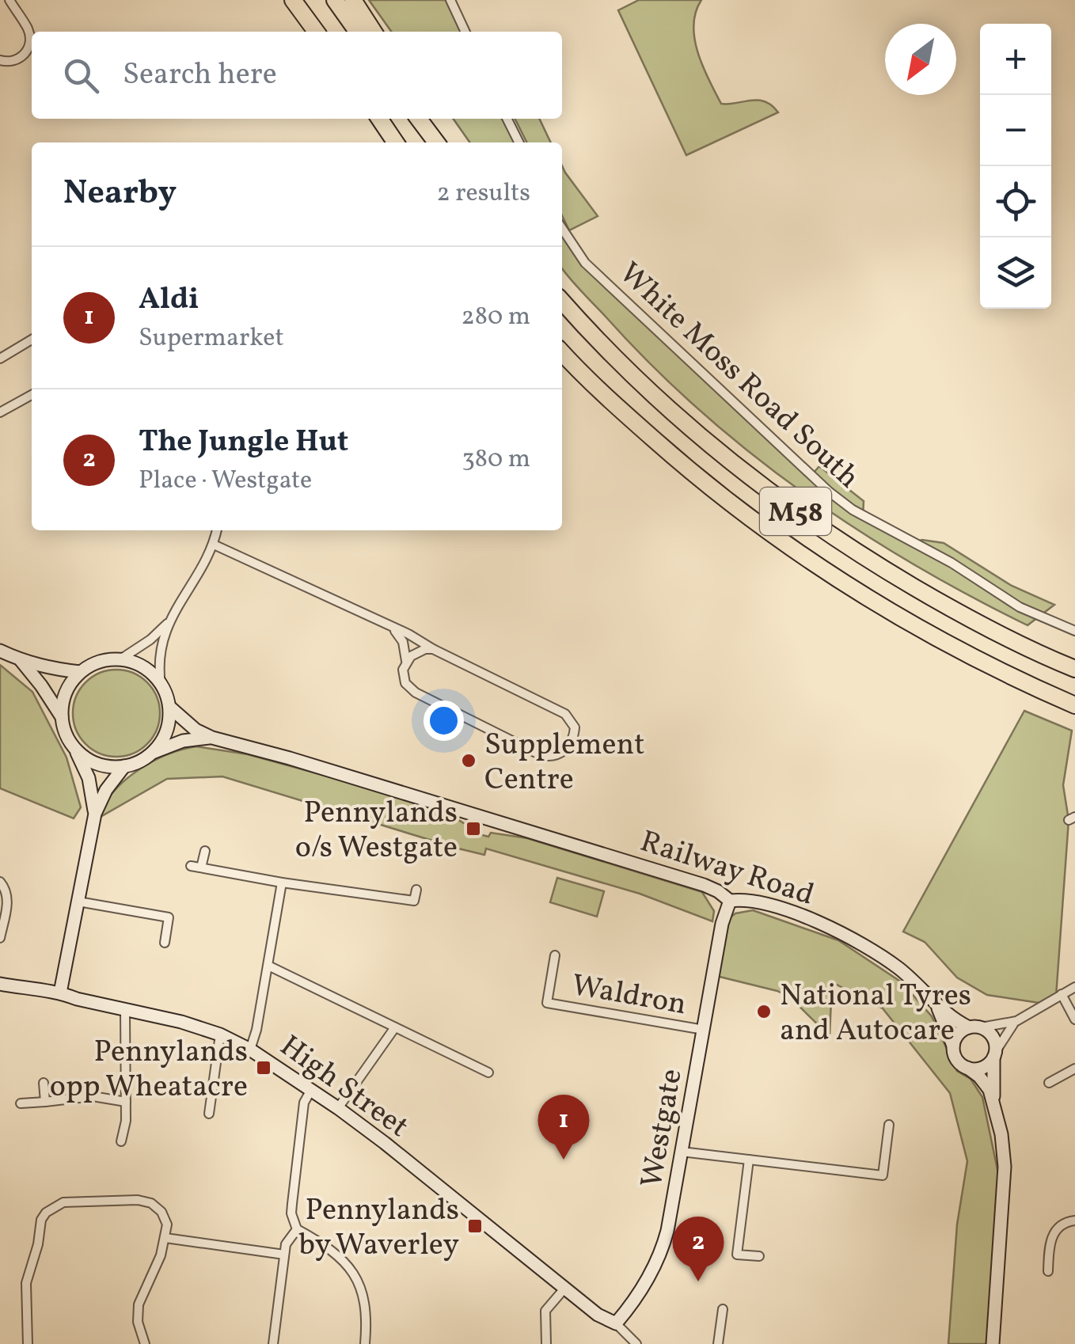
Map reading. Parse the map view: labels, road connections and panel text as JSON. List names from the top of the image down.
{
  "streets": {
    "highway": ["M58"],
    "main road": ["Railway Road", "High Street", "Westgate"],
    "street": ["White Moss Road South", "Waldron"]
  },
  "crossings": [
    ["Railway Road", "Westgate"],
    ["Waldron", "Westgate"],
    ["High Street", "Westgate"]
  ],
  "places": {
    "other": ["Supplement Centre", "National Tyres and Autocare"],
    "transit": ["Pennylands o/s Westgate", "Pennylands opp Wheatacre", "Pennylands by Waverley"]
  },
  "north": "bottom left",
  "page": {
    "map_buttons": ["+", "−"],
    "search": "Search here",
    "heading": ["Nearby", "2 results"],
    "list": [
      {
        "mark": "1",
        "name": "Aldi",
        "note": "Supermarket",
        "value": "280 m"
      },
      {
        "mark": "2",
        "name": "The Jungle Hut",
        "note": "Place · Westgate",
        "value": "380 m"
      }
    ],
    "pins": ["1", "2"]
  }
}
